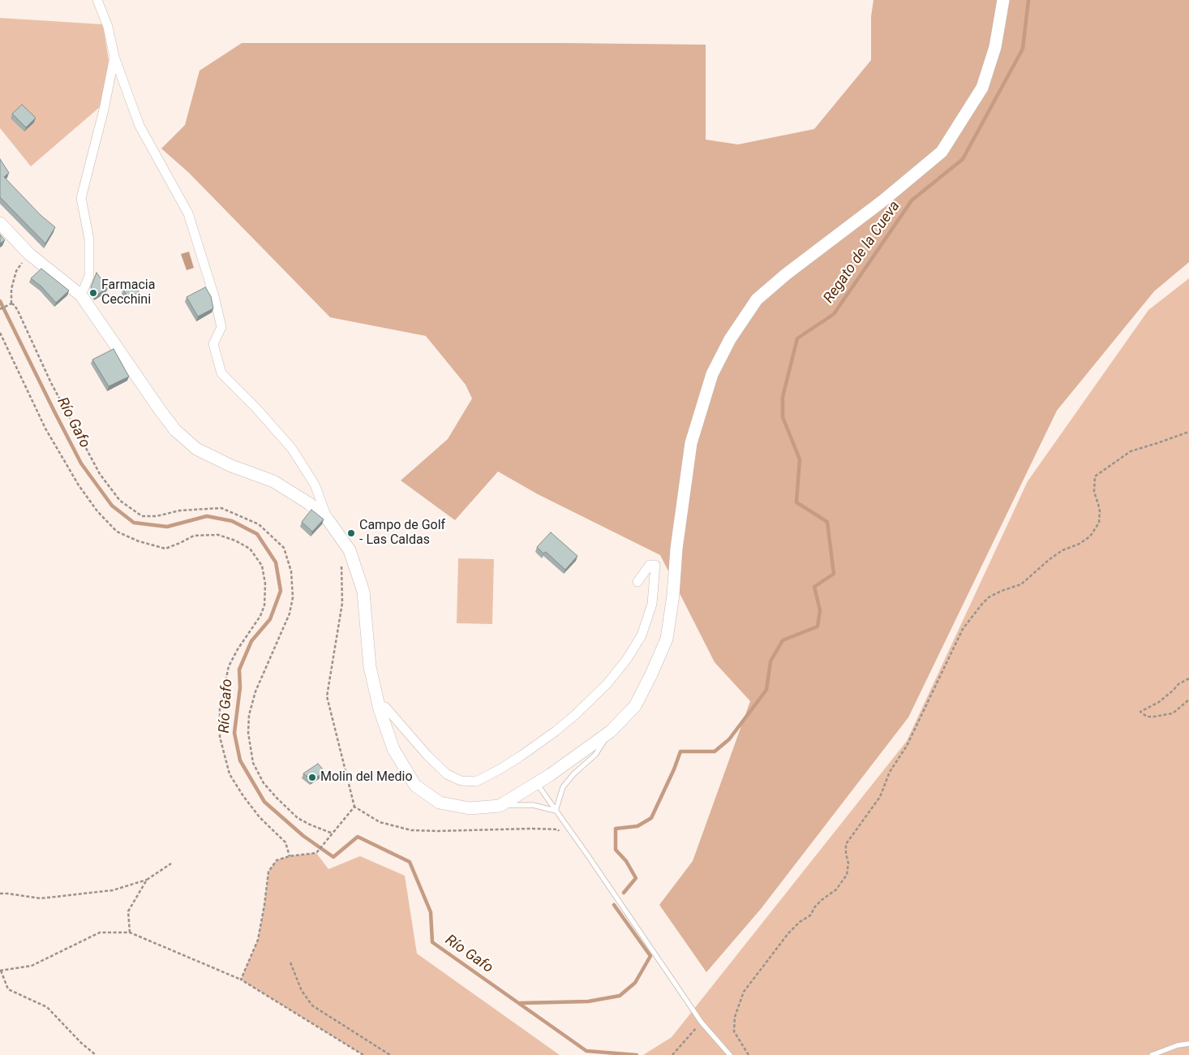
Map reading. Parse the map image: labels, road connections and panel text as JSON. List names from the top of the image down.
{
  "water": ["Regato de la Cueva", "Río Gafo"],
  "places": ["Farmacia Cecchini", "Campo de Golf - Las Caldas", "Molin del Medio"]
}
